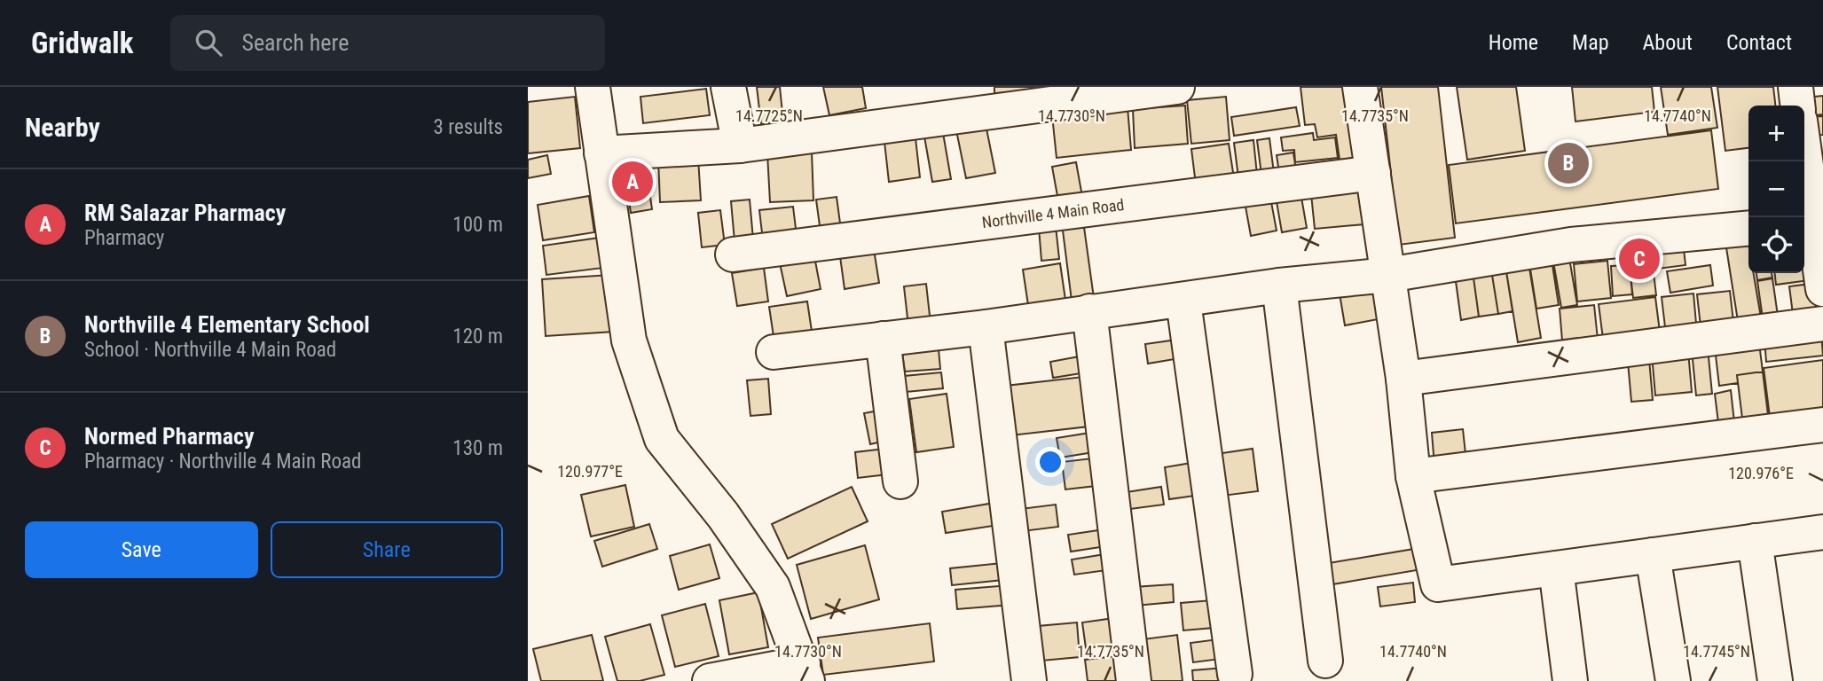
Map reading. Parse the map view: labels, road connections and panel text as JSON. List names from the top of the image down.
{
  "streets": {
    "street": ["Northville 4 Main Road"]
  },
  "page": {
    "header": "Gridwalk",
    "search": "Search here",
    "nav": [
      "Home",
      "Map",
      "About",
      "Contact"
    ],
    "heading": ["Nearby", "3 results"],
    "map_buttons": ["+", "−"],
    "pins": ["B", "A", "C"],
    "list": [
      {
        "mark": "A",
        "name": "RM Salazar Pharmacy",
        "note": "Pharmacy",
        "value": "100 m"
      },
      {
        "mark": "B",
        "name": "Northville 4 Elementary School",
        "note": "School · Northville 4 Main Road",
        "value": "120 m"
      },
      {
        "mark": "C",
        "name": "Normed Pharmacy",
        "note": "Pharmacy · Northville 4 Main Road",
        "value": "130 m"
      }
    ],
    "buttons": ["Save", "Share"]
  },
  "coordinates": [
    "14.7725°N",
    "14.7730°N",
    "14.7735°N",
    "14.7740°N",
    "120.977°E",
    "120.976°E",
    "14.7745°N"
  ]
}
